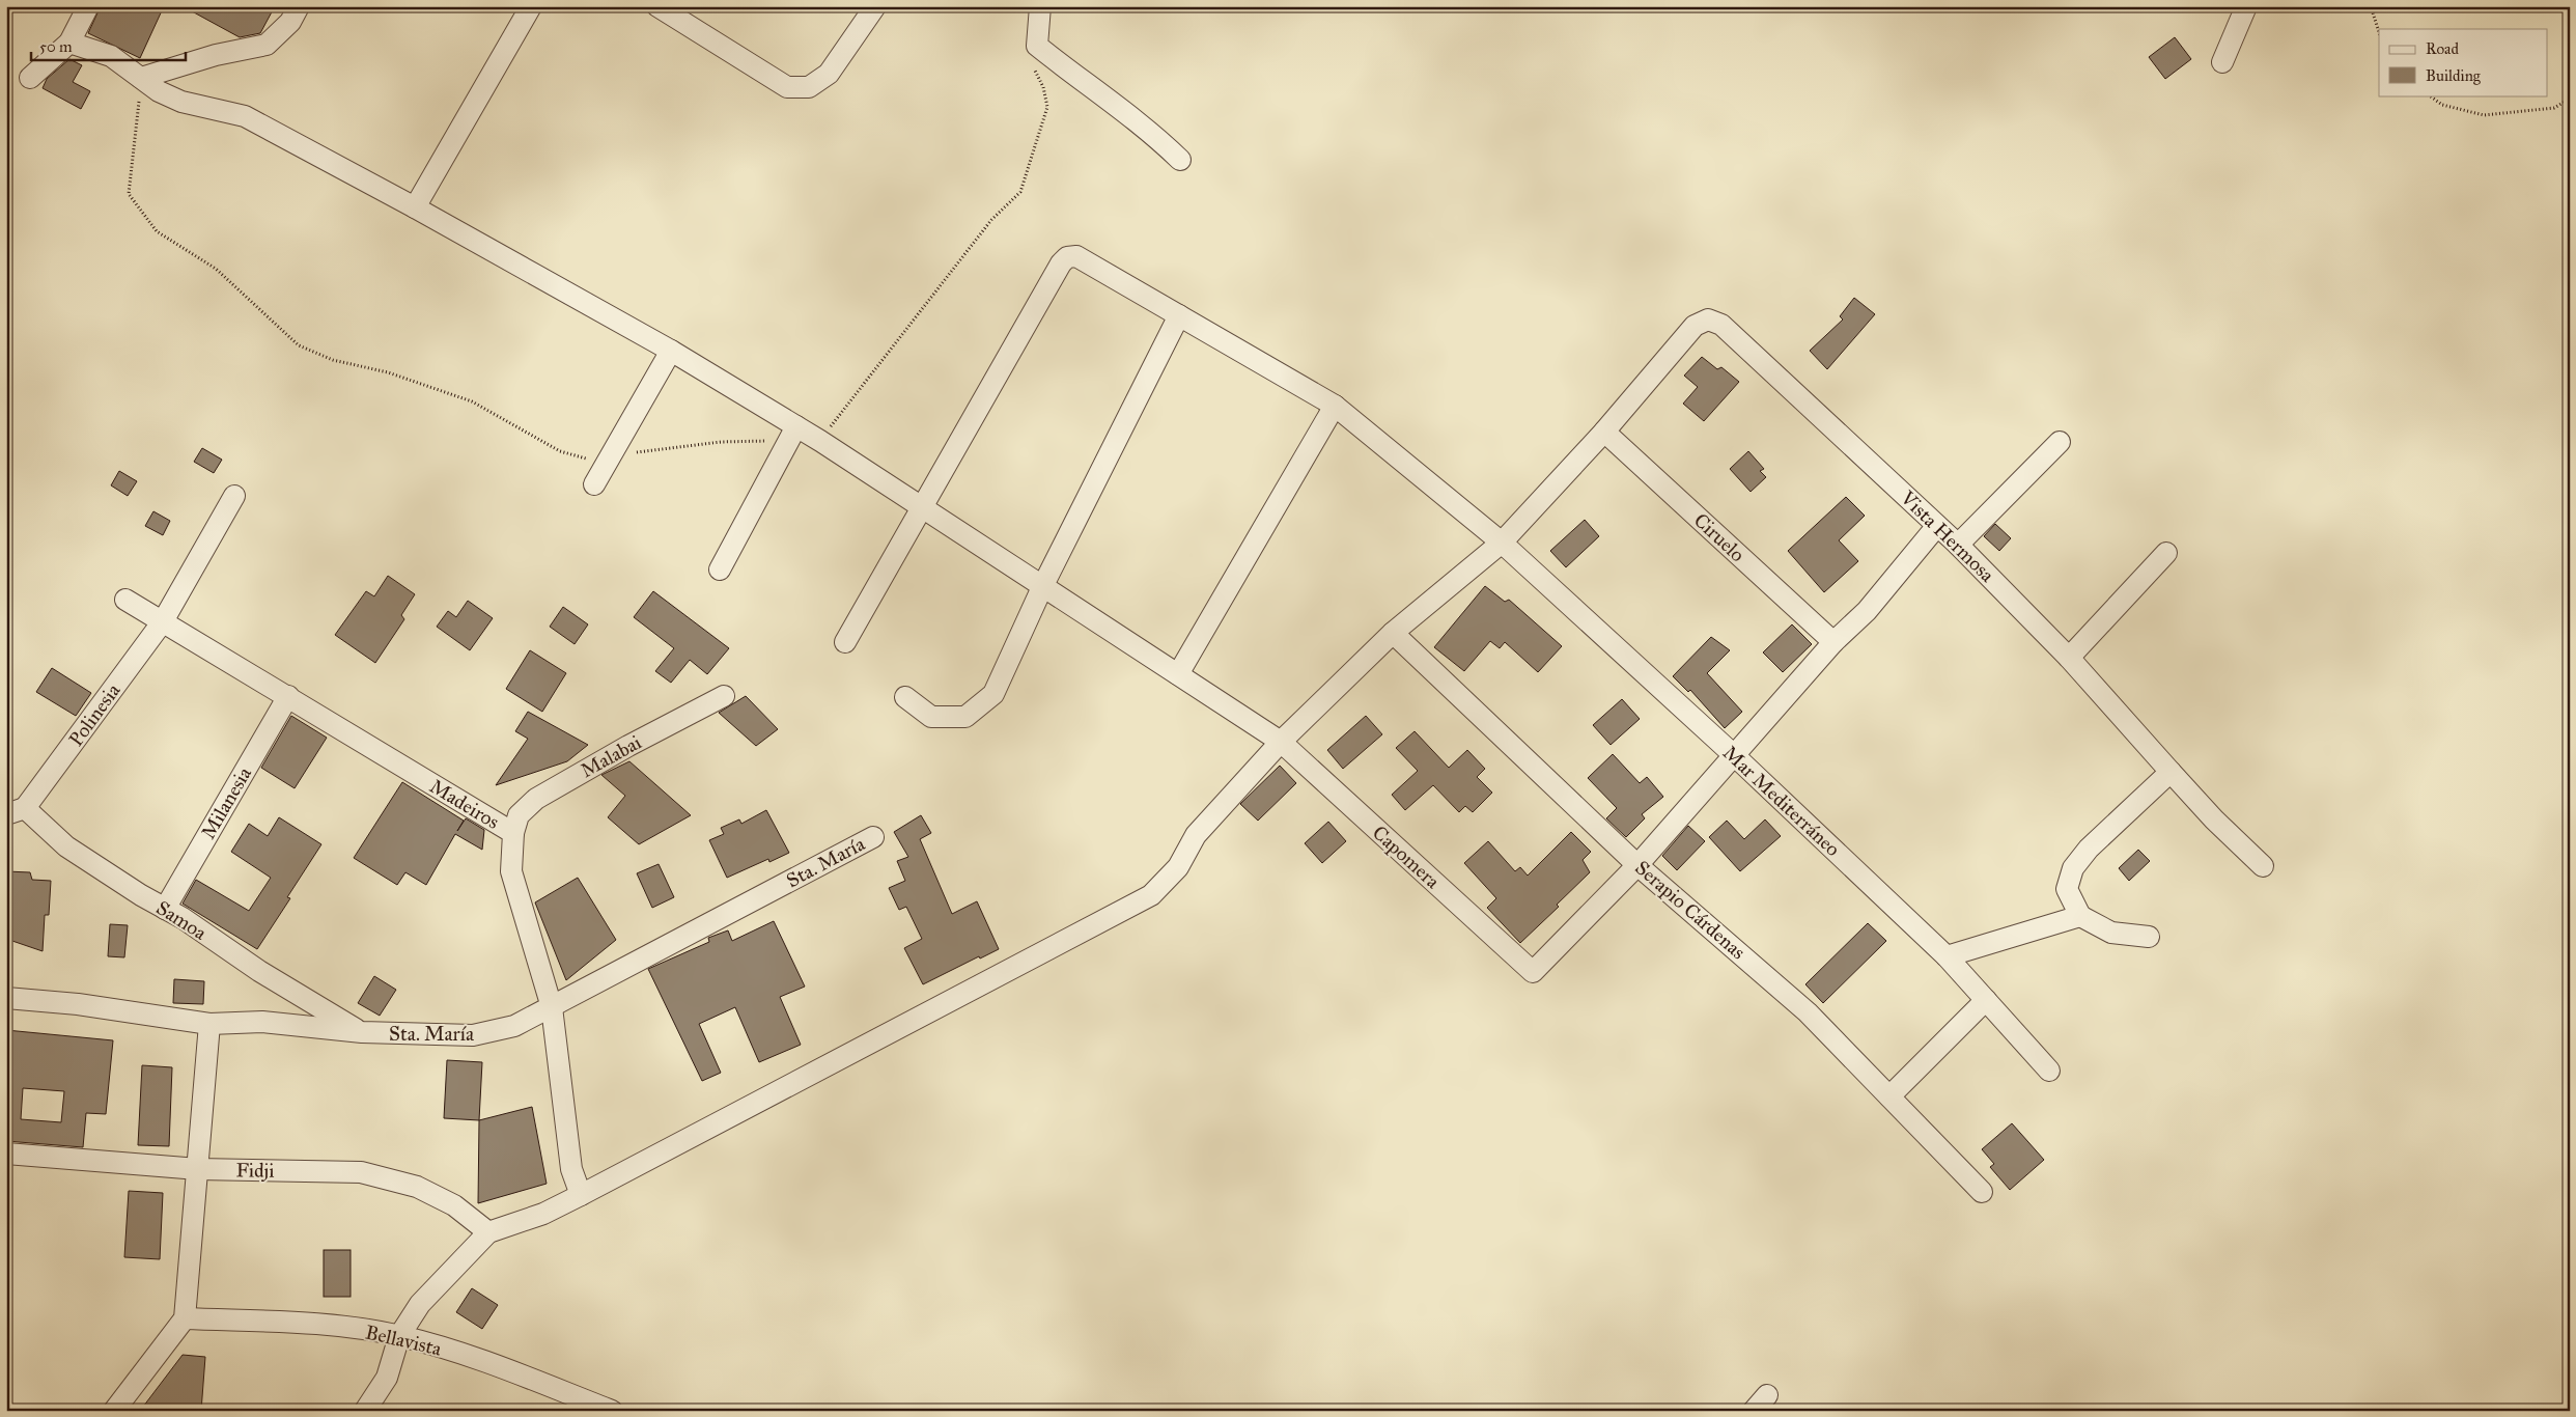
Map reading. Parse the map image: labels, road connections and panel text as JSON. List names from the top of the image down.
{
  "streets": {
    "street": [
      "Vista Hermosa",
      "Ciruelo",
      "Polinesia",
      "Malabai",
      "Mar Mediterráneo",
      "Milanesia",
      "Madeiros",
      "Capomera",
      "Sta. María",
      "Serapio Cárdenas",
      "Samoa",
      "Fidji",
      "Bellavista"
    ]
  },
  "crossings": [
    ["Vista Hermosa", "Ciruelo"],
    ["Polinesia", "Madeiros"],
    ["Polinesia", "Samoa"],
    ["Malabai", "Madeiros"],
    ["Mar Mediterráneo", "Capomera"],
    ["Milanesia", "Madeiros"],
    ["Milanesia", "Samoa"],
    ["Madeiros", "Sta. María"],
    ["Capomera", "Serapio Cárdenas"],
    ["Sta. María", "Samoa"]
  ],
  "legend": ["Road", "Building"],
  "scale_bar": "50 m"
}
